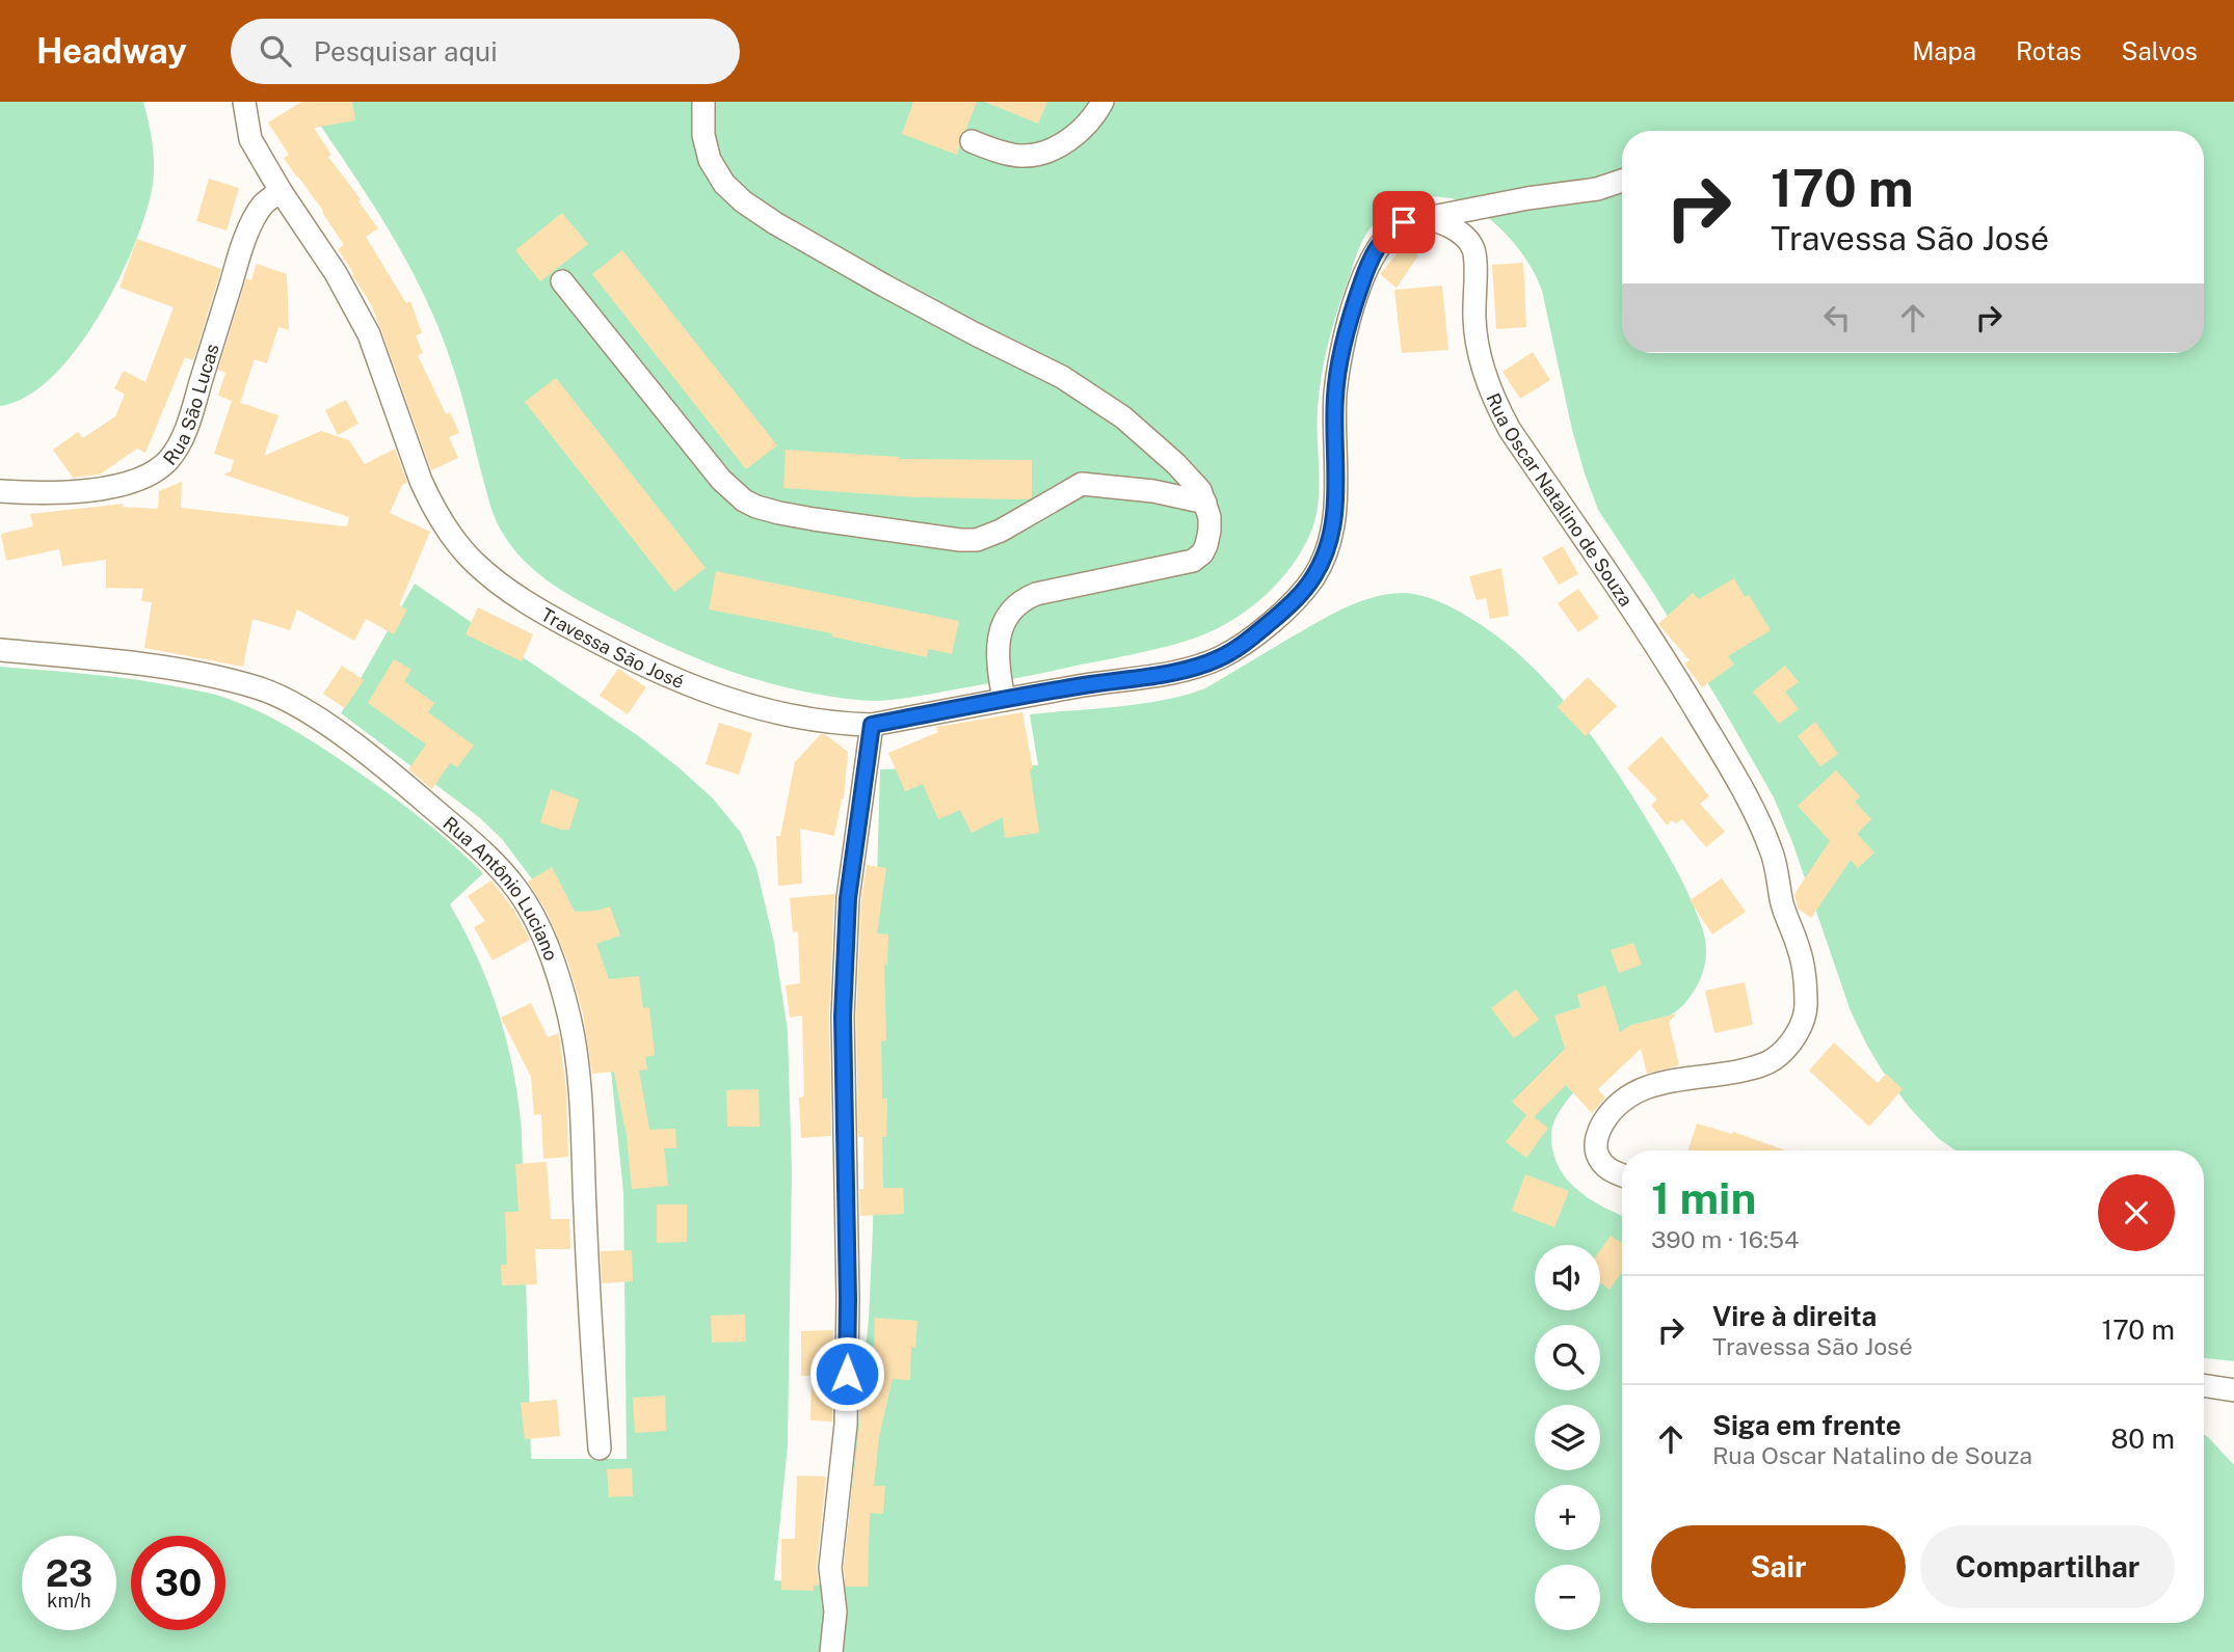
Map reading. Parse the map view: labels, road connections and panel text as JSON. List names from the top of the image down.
{
  "streets": {
    "street": [
      "Rua São Lucas",
      "Rua Oscar Natalino de Souza",
      "Travessa São José",
      "Rua Antônio Luciano"
    ]
  },
  "crossings": [
    ["Rua São Lucas", "Travessa São José"],
    ["Rua Oscar Natalino de Souza", "Travessa São José"]
  ],
  "page": {
    "header": "Headway",
    "search": "Pesquisar aqui",
    "nav": ["Mapa", "Rotas", "Salvos"],
    "turn": ["170 m", "Travessa São José"],
    "heading": ["1 min", "390 m · 16:54"],
    "map_buttons": ["+", "−"],
    "list": [
      {
        "name": "Vire à direita",
        "note": "Travessa São José",
        "value": "170 m"
      },
      {
        "name": "Siga em frente",
        "note": "Rua Oscar Natalino de Souza",
        "value": "80 m"
      }
    ],
    "buttons": ["Sair", "Compartilhar"],
    "speed": "23 km/h",
    "limit": "30"
  }
}
